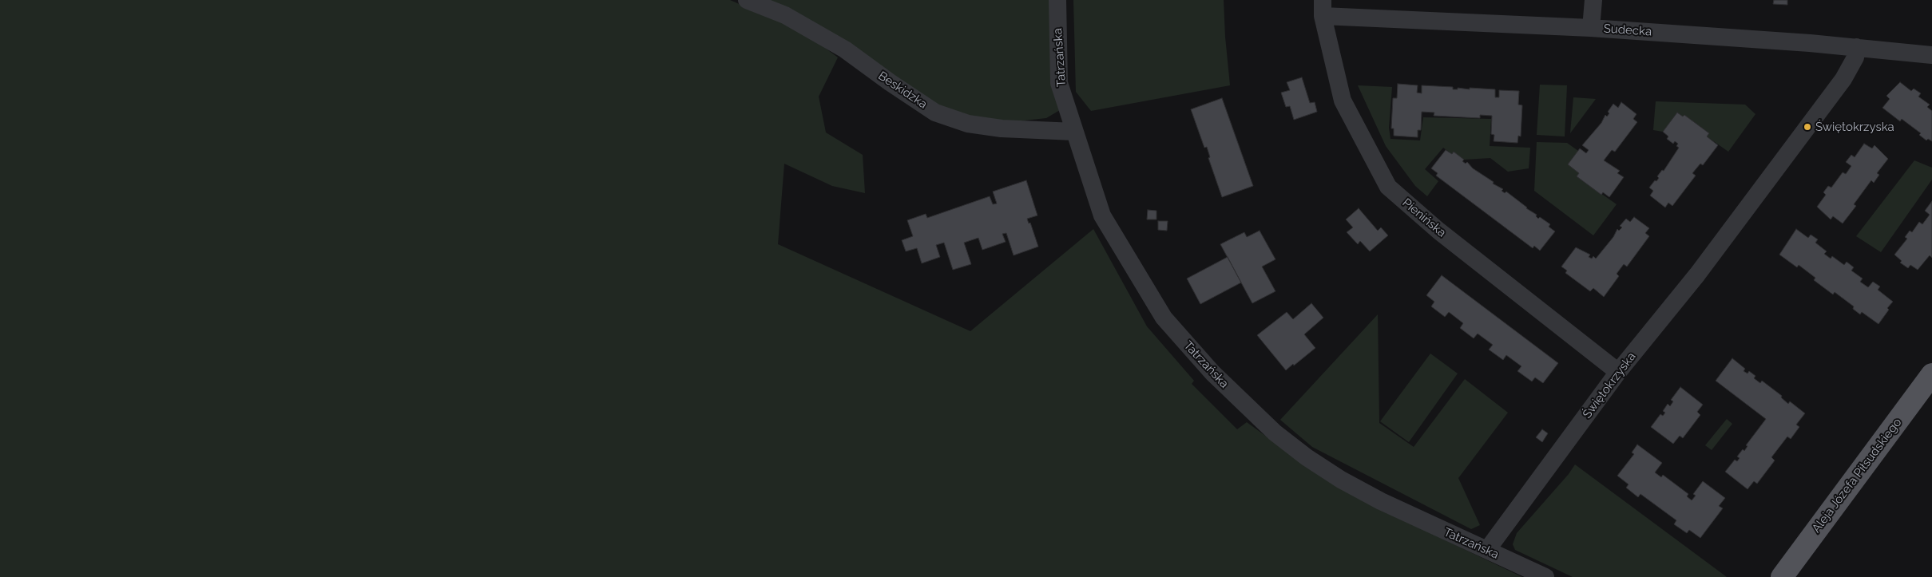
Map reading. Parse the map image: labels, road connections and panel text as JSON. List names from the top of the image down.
{
  "streets": {
    "main road": ["Aleja Józefa Piłsudskiego"],
    "street": [
      "Sudecka",
      "Tatrzańska",
      "Beskidzka",
      "Pienińska",
      "Świętokrzyska"
    ]
  },
  "crossings": [
    ["Sudecka", "Pienińska"],
    ["Sudecka", "Świętokrzyska"],
    ["Tatrzańska", "Beskidzka"],
    ["Tatrzańska", "Świętokrzyska"],
    ["Pienińska", "Świętokrzyska"]
  ],
  "places": ["Świętokrzyska"]
}
